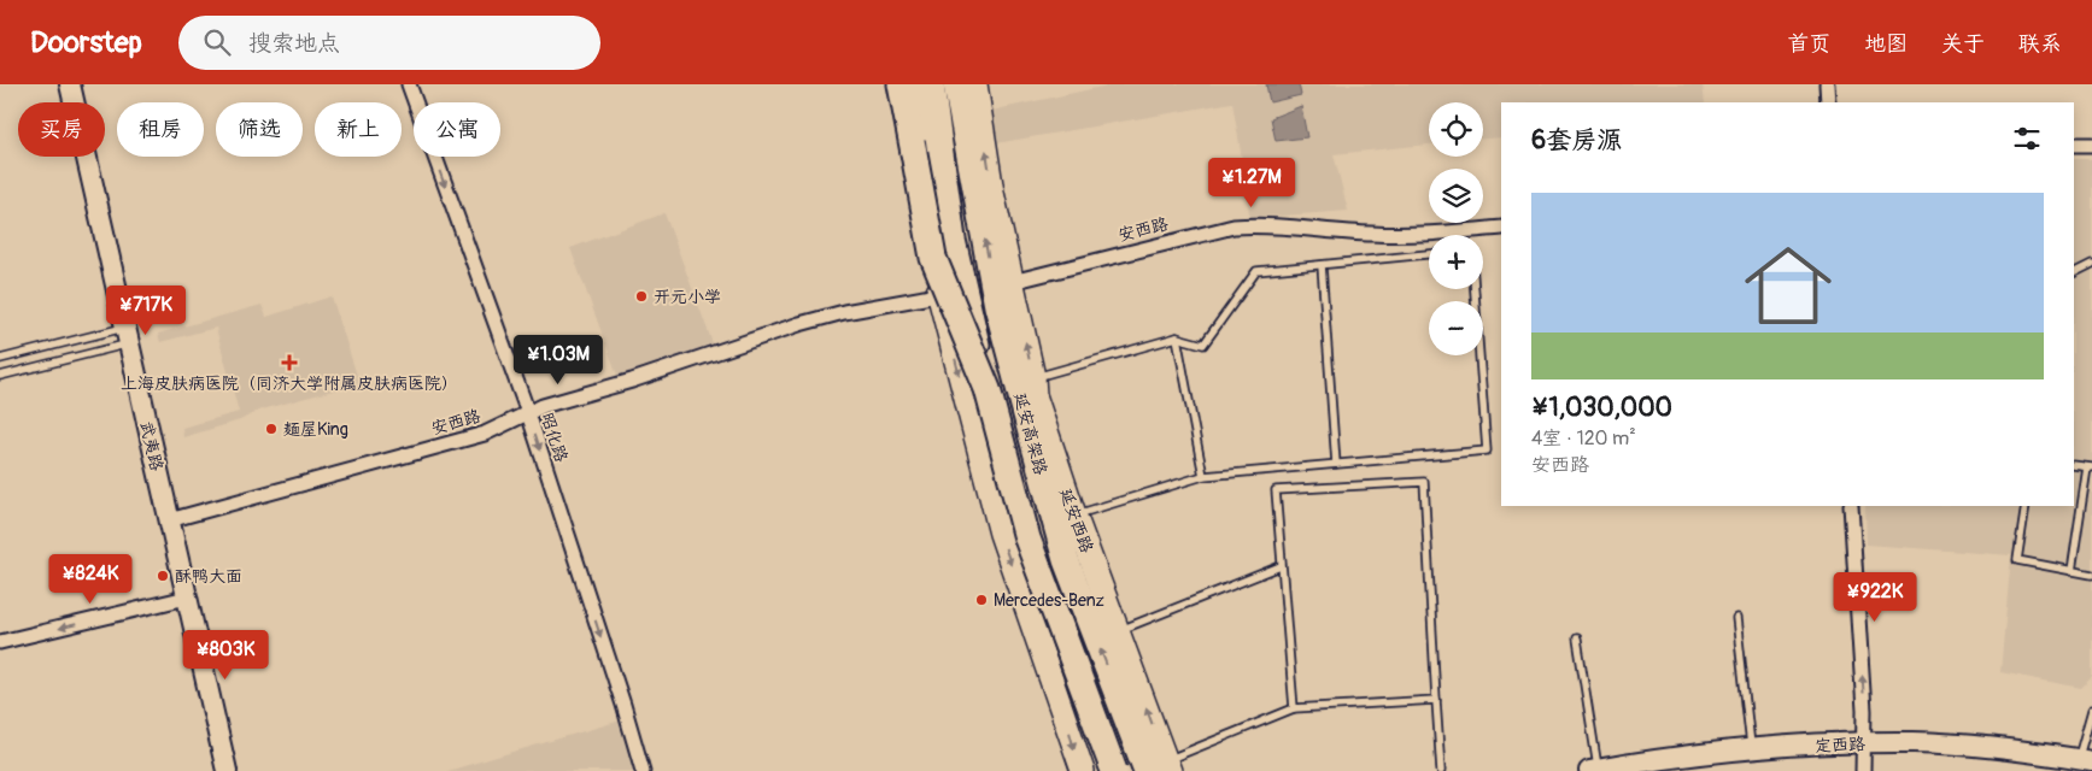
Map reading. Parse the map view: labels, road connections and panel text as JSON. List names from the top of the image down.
{
  "streets": {
    "highway": ["延安高架路"],
    "main road": ["延安西路"],
    "street": [
      "安西路",
      "昭化路",
      "武夷路",
      "定西路"
    ]
  },
  "crossings": [
    ["安西路", "昭化路"],
    ["安西路", "武夷路"],
    ["安西路", "延安西路"],
    ["延安高架路", "延安西路"]
  ],
  "one_way": ["昭化路"],
  "places": {
    "other": [
      "开元小学",
      "麺屋King",
      "酥鸭大面",
      "Mercedes-Benz"
    ],
    "health": ["上海皮肤病医院（同济大学附属皮肤病医院）"]
  },
  "page": {
    "header": "Doorstep",
    "search": "搜索地点",
    "nav": [
      "首页",
      "地图",
      "关于",
      "联系"
    ],
    "map_buttons": ["+", "−"],
    "chip": [
      "买房",
      "租房",
      "筛选",
      "新上",
      "公寓"
    ],
    "heading": "6套房源",
    "price": [
      "¥1.27M",
      "¥717K",
      "¥1.03M",
      "¥824K",
      "¥922K",
      "¥803K"
    ],
    "list": [
      {
        "name": "¥1,030,000",
        "note": "4室 · 120 m² · 安西路"
      }
    ]
  }
}
